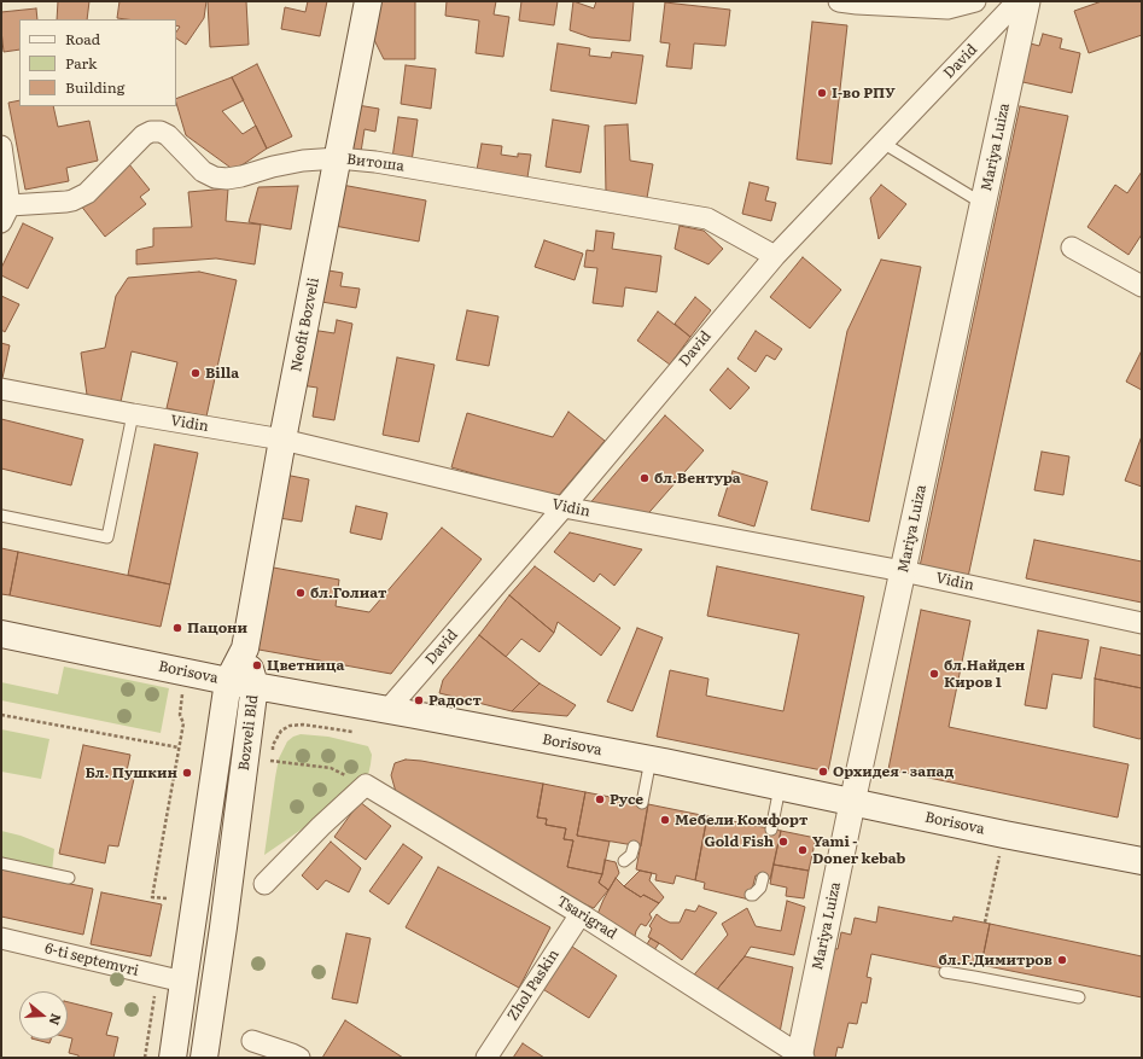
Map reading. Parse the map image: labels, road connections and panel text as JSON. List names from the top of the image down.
{
  "streets": {
    "main road": ["Neofit Bozveli", "Borisova", "Bozveli Bld"],
    "street": [
      "David",
      "Mariya Luiza",
      "Витоша",
      "Vidin",
      "Tsarigrad",
      "6-ti septemvri",
      "Zhol Paskin"
    ]
  },
  "crossings": [
    ["David", "Витоша"],
    ["David", "Vidin"],
    ["David", "Borisova"],
    ["Mariya Luiza", "Vidin"],
    ["Mariya Luiza", "Borisova"],
    ["Mariya Luiza", "Tsarigrad"],
    ["Витоша", "Neofit Bozveli"],
    ["Neofit Bozveli", "Vidin"],
    ["Neofit Bozveli", "Bozveli Bld"],
    ["Borisova", "Bozveli Bld"],
    ["Bozveli Bld", "6-ti septemvri"],
    ["Tsarigrad", "Zhol Paskin"]
  ],
  "places": [
    "I-во РПУ",
    "Billa",
    "бл.Вентура",
    "бл.Голиат",
    "Пацони",
    "Цветница",
    "бл.Найден Киров 1",
    "Радост",
    "Орхидея - запад",
    "Бл. Пушкин",
    "Русе",
    "Мебели Комфорт",
    "Gold Fish",
    "Yami - Doner kebab",
    "бл.Г.Димитров"
  ],
  "legend": ["Road", "Park", "Building"],
  "north": "right"
}
